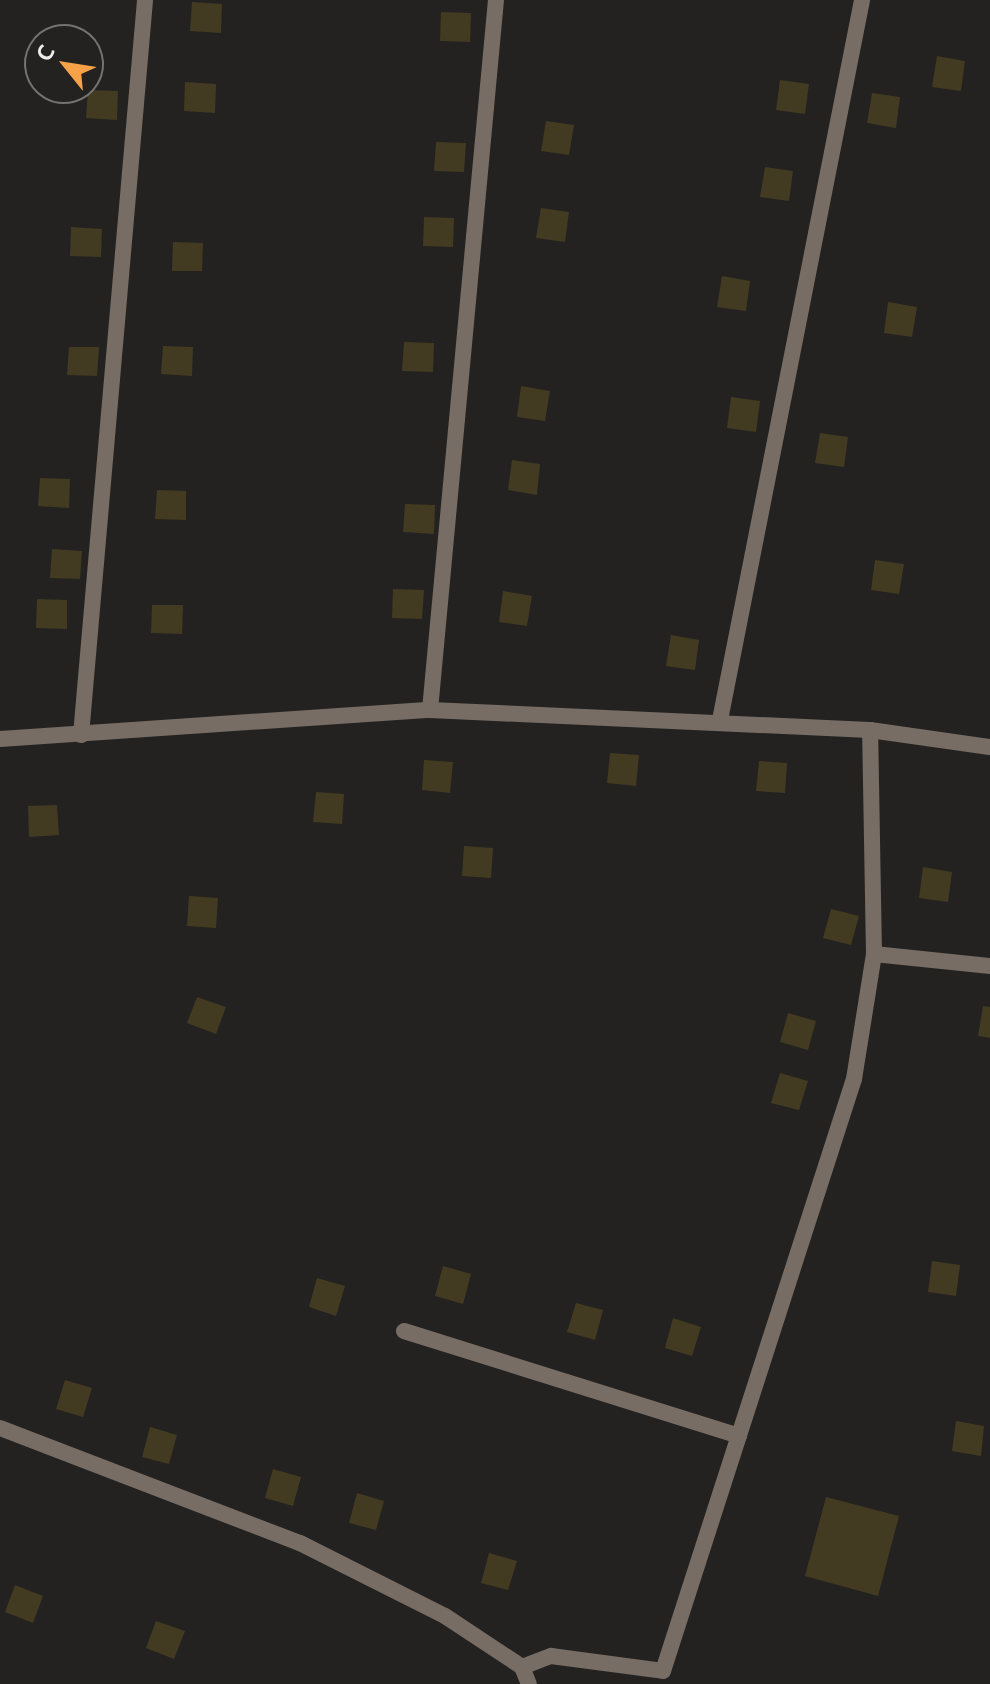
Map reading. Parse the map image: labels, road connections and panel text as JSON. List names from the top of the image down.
{
  "north": "top left"
}
